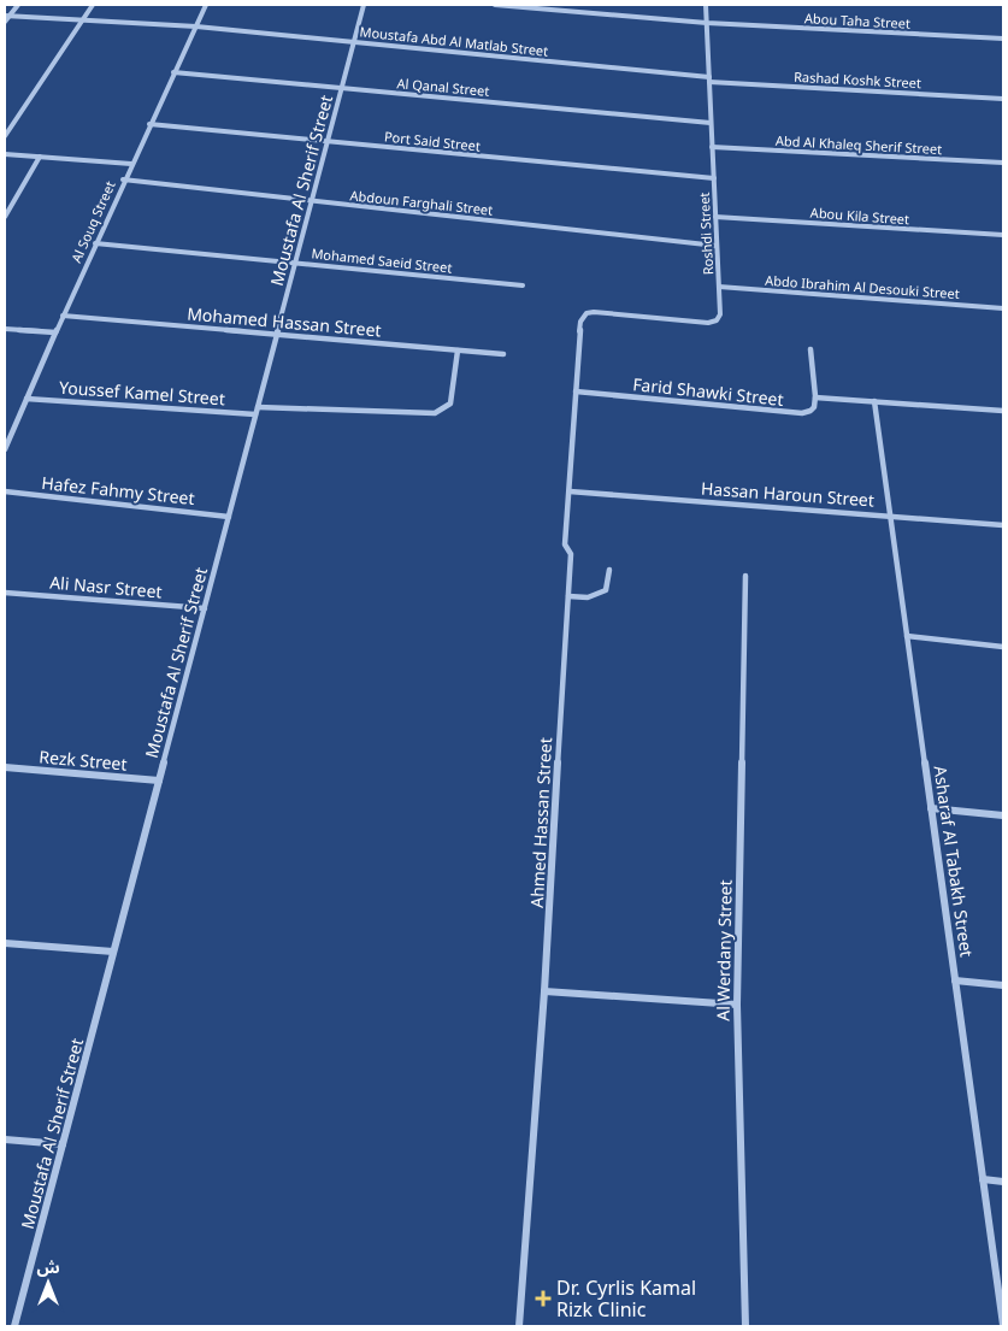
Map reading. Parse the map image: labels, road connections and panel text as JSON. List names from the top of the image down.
{
  "streets": {
    "street": [
      "Abou Taha Street",
      "Moustafa Abd Al Matlab Street",
      "Rashad Koshk Street",
      "Al Qanal Street",
      "Port Said Street",
      "Abd Al Khaleq Sherif Street",
      "Moustafa Al Sherif Street",
      "Abdoun Farghali Street",
      "Abou Kila Street",
      "Al Souq Street",
      "Roshdi Street",
      "Mohamed Saeid Street",
      "Abdo Ibrahim Al Desouki Street",
      "Mohamed Hassan Street",
      "Farid Shawki Street",
      "Youssef Kamel Street",
      "Hafez Fahmy Street",
      "Hassan Haroun Street",
      "Ali Nasr Street",
      "Rezk Street",
      "Ahmed Hassan Street",
      "Asharaf Al Tabakh Street",
      "Al Werdany Street"
    ]
  },
  "crossings": [
    ["Abou Taha Street", "Roshdi Street"],
    ["Moustafa Abd Al Matlab Street", "Rashad Koshk Street"],
    ["Moustafa Abd Al Matlab Street", "Moustafa Al Sherif Street"],
    ["Moustafa Abd Al Matlab Street", "Al Souq Street"],
    ["Moustafa Abd Al Matlab Street", "Roshdi Street"],
    ["Rashad Koshk Street", "Roshdi Street"],
    ["Al Qanal Street", "Moustafa Al Sherif Street"],
    ["Al Qanal Street", "Al Souq Street"],
    ["Al Qanal Street", "Roshdi Street"],
    ["Port Said Street", "Moustafa Al Sherif Street"],
    ["Port Said Street", "Al Souq Street"],
    ["Port Said Street", "Roshdi Street"],
    ["Abd Al Khaleq Sherif Street", "Roshdi Street"],
    ["Moustafa Al Sherif Street", "Abdoun Farghali Street"],
    ["Moustafa Al Sherif Street", "Mohamed Saeid Street"],
    ["Moustafa Al Sherif Street", "Mohamed Hassan Street"],
    ["Moustafa Al Sherif Street", "Youssef Kamel Street"],
    ["Moustafa Al Sherif Street", "Hafez Fahmy Street"],
    ["Moustafa Al Sherif Street", "Ali Nasr Street"],
    ["Moustafa Al Sherif Street", "Rezk Street"],
    ["Abdoun Farghali Street", "Al Souq Street"],
    ["Abdoun Farghali Street", "Roshdi Street"],
    ["Abou Kila Street", "Roshdi Street"],
    ["Al Souq Street", "Mohamed Saeid Street"],
    ["Al Souq Street", "Mohamed Hassan Street"],
    ["Al Souq Street", "Youssef Kamel Street"],
    ["Roshdi Street", "Abdo Ibrahim Al Desouki Street"],
    ["Roshdi Street", "Ahmed Hassan Street"],
    ["Farid Shawki Street", "Ahmed Hassan Street"],
    ["Hassan Haroun Street", "Ahmed Hassan Street"],
    ["Hassan Haroun Street", "Asharaf Al Tabakh Street"]
  ],
  "places": {
    "health": ["Dr. Cyrlis Kamal Rizk Clinic"]
  },
  "north": "top"
}
